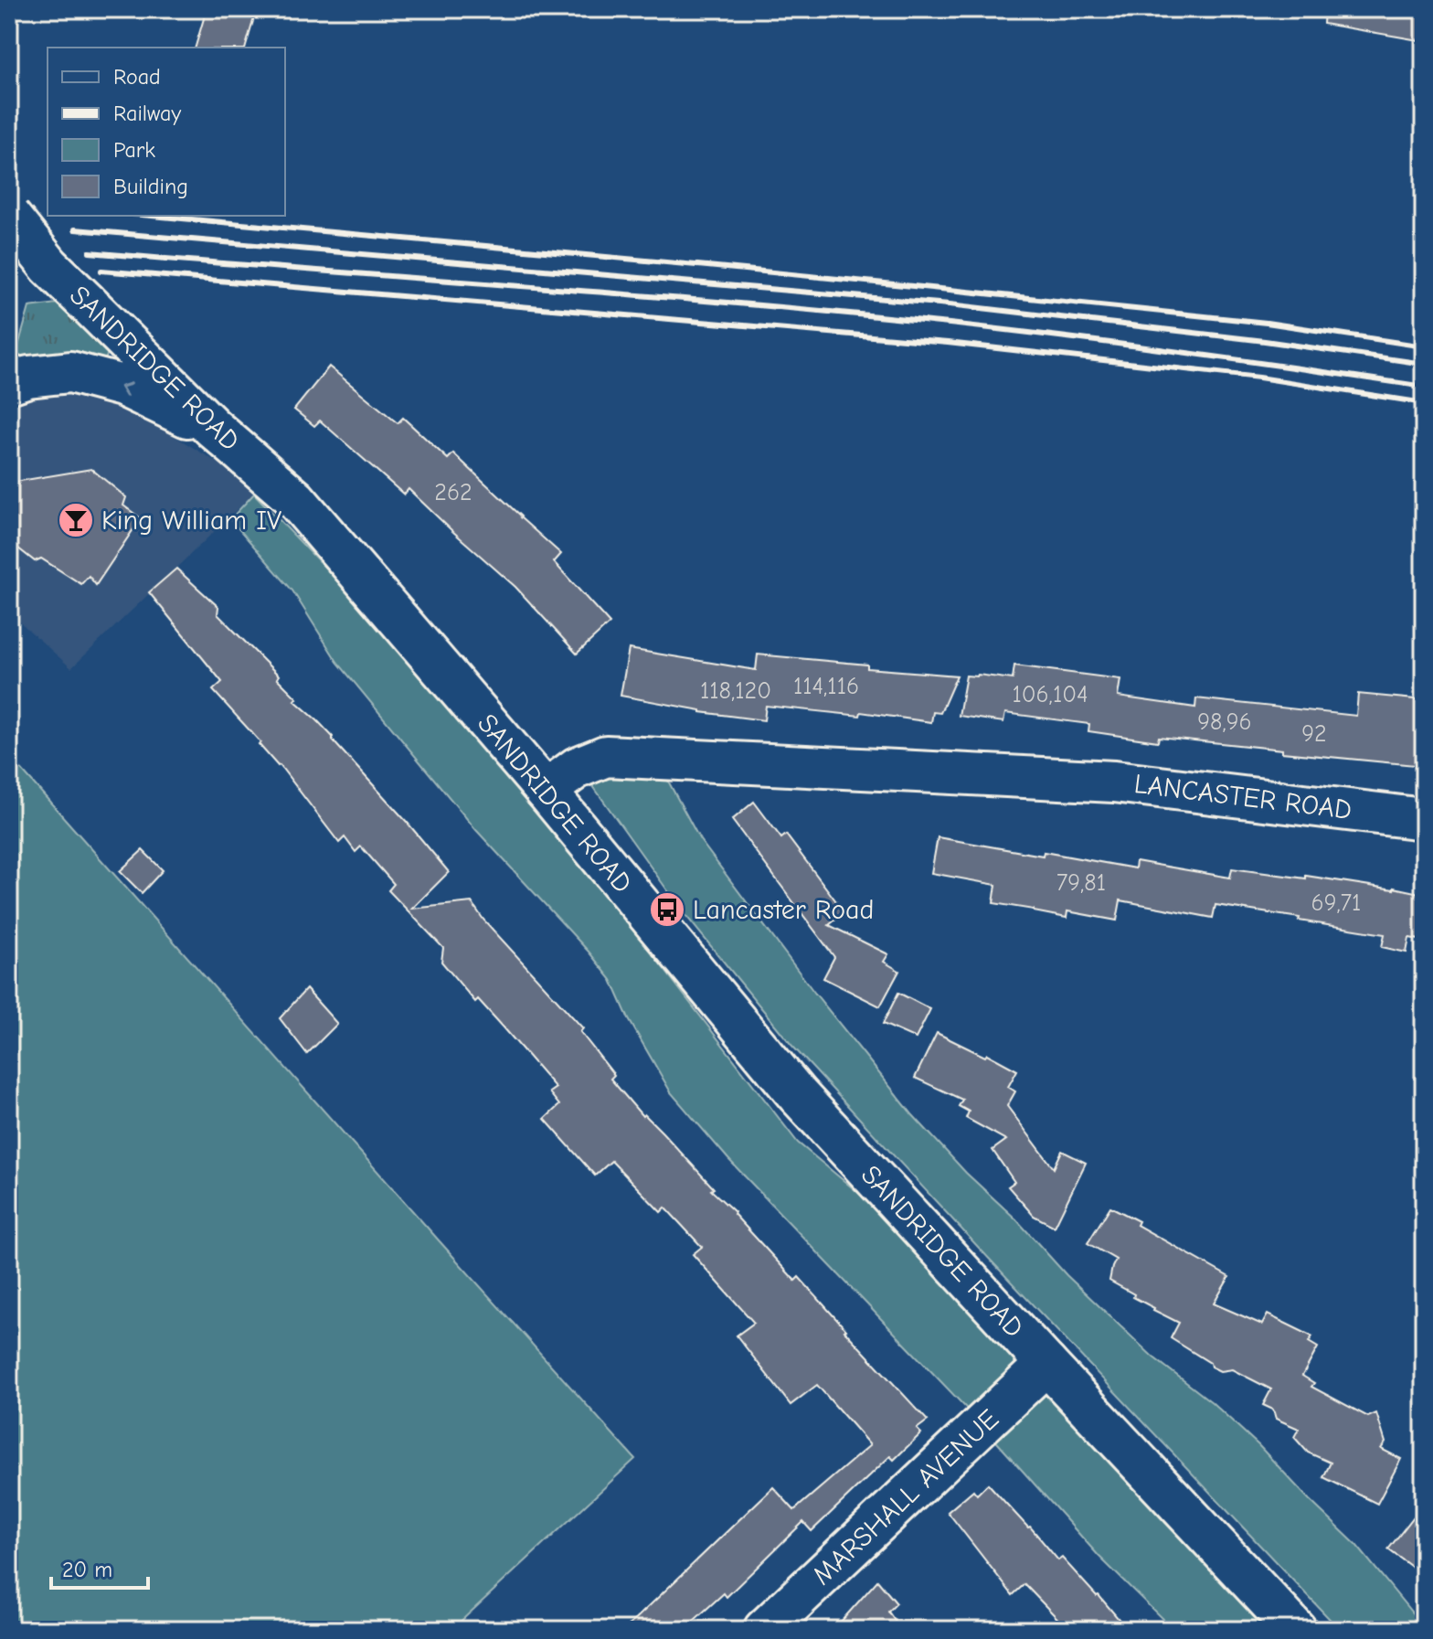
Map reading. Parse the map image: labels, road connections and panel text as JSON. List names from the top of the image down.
{
  "streets": {
    "main road": ["SANDRIDGE ROAD", "LANCASTER ROAD", "MARSHALL AVENUE"]
  },
  "crossings": [
    ["SANDRIDGE ROAD", "LANCASTER ROAD"],
    ["SANDRIDGE ROAD", "MARSHALL AVENUE"]
  ],
  "places": {
    "bar": ["King William IV"],
    "bus stop": ["Lancaster Road"]
  },
  "house_numbers": [
    "262",
    "114,116",
    "118,120",
    "106,104",
    "98,96",
    "92",
    "79,81",
    "69,71"
  ],
  "legend": [
    "Road",
    "Railway",
    "Park",
    "Building"
  ],
  "scale_bar": "20 m"
}
